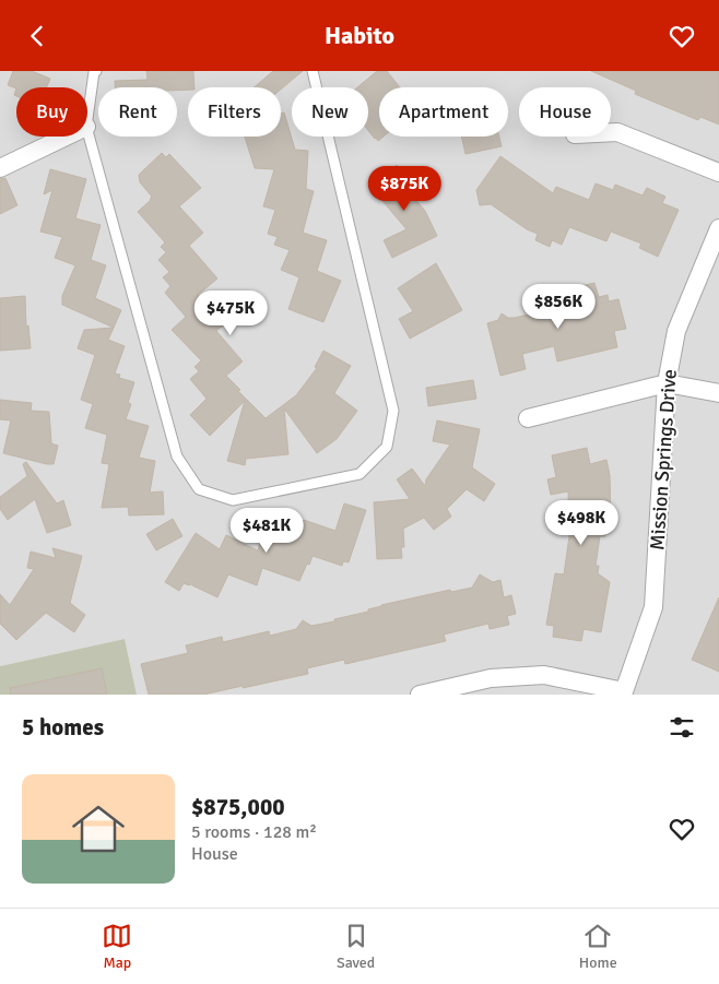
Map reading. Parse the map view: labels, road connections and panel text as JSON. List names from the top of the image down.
{
  "streets": {
    "street": ["Mission Springs Drive"]
  },
  "page": {
    "header": "Habito",
    "chip": [
      "Buy",
      "Rent",
      "Filters",
      "New",
      "Apartment",
      "House"
    ],
    "price": [
      "$875K",
      "$856K",
      "$475K",
      "$498K",
      "$481K"
    ],
    "heading": "5 homes",
    "list": [
      {
        "name": "$875,000",
        "note": "5 rooms · 128 m² · House"
      }
    ],
    "tabs": ["Map", "Saved", "Home"]
  }
}
